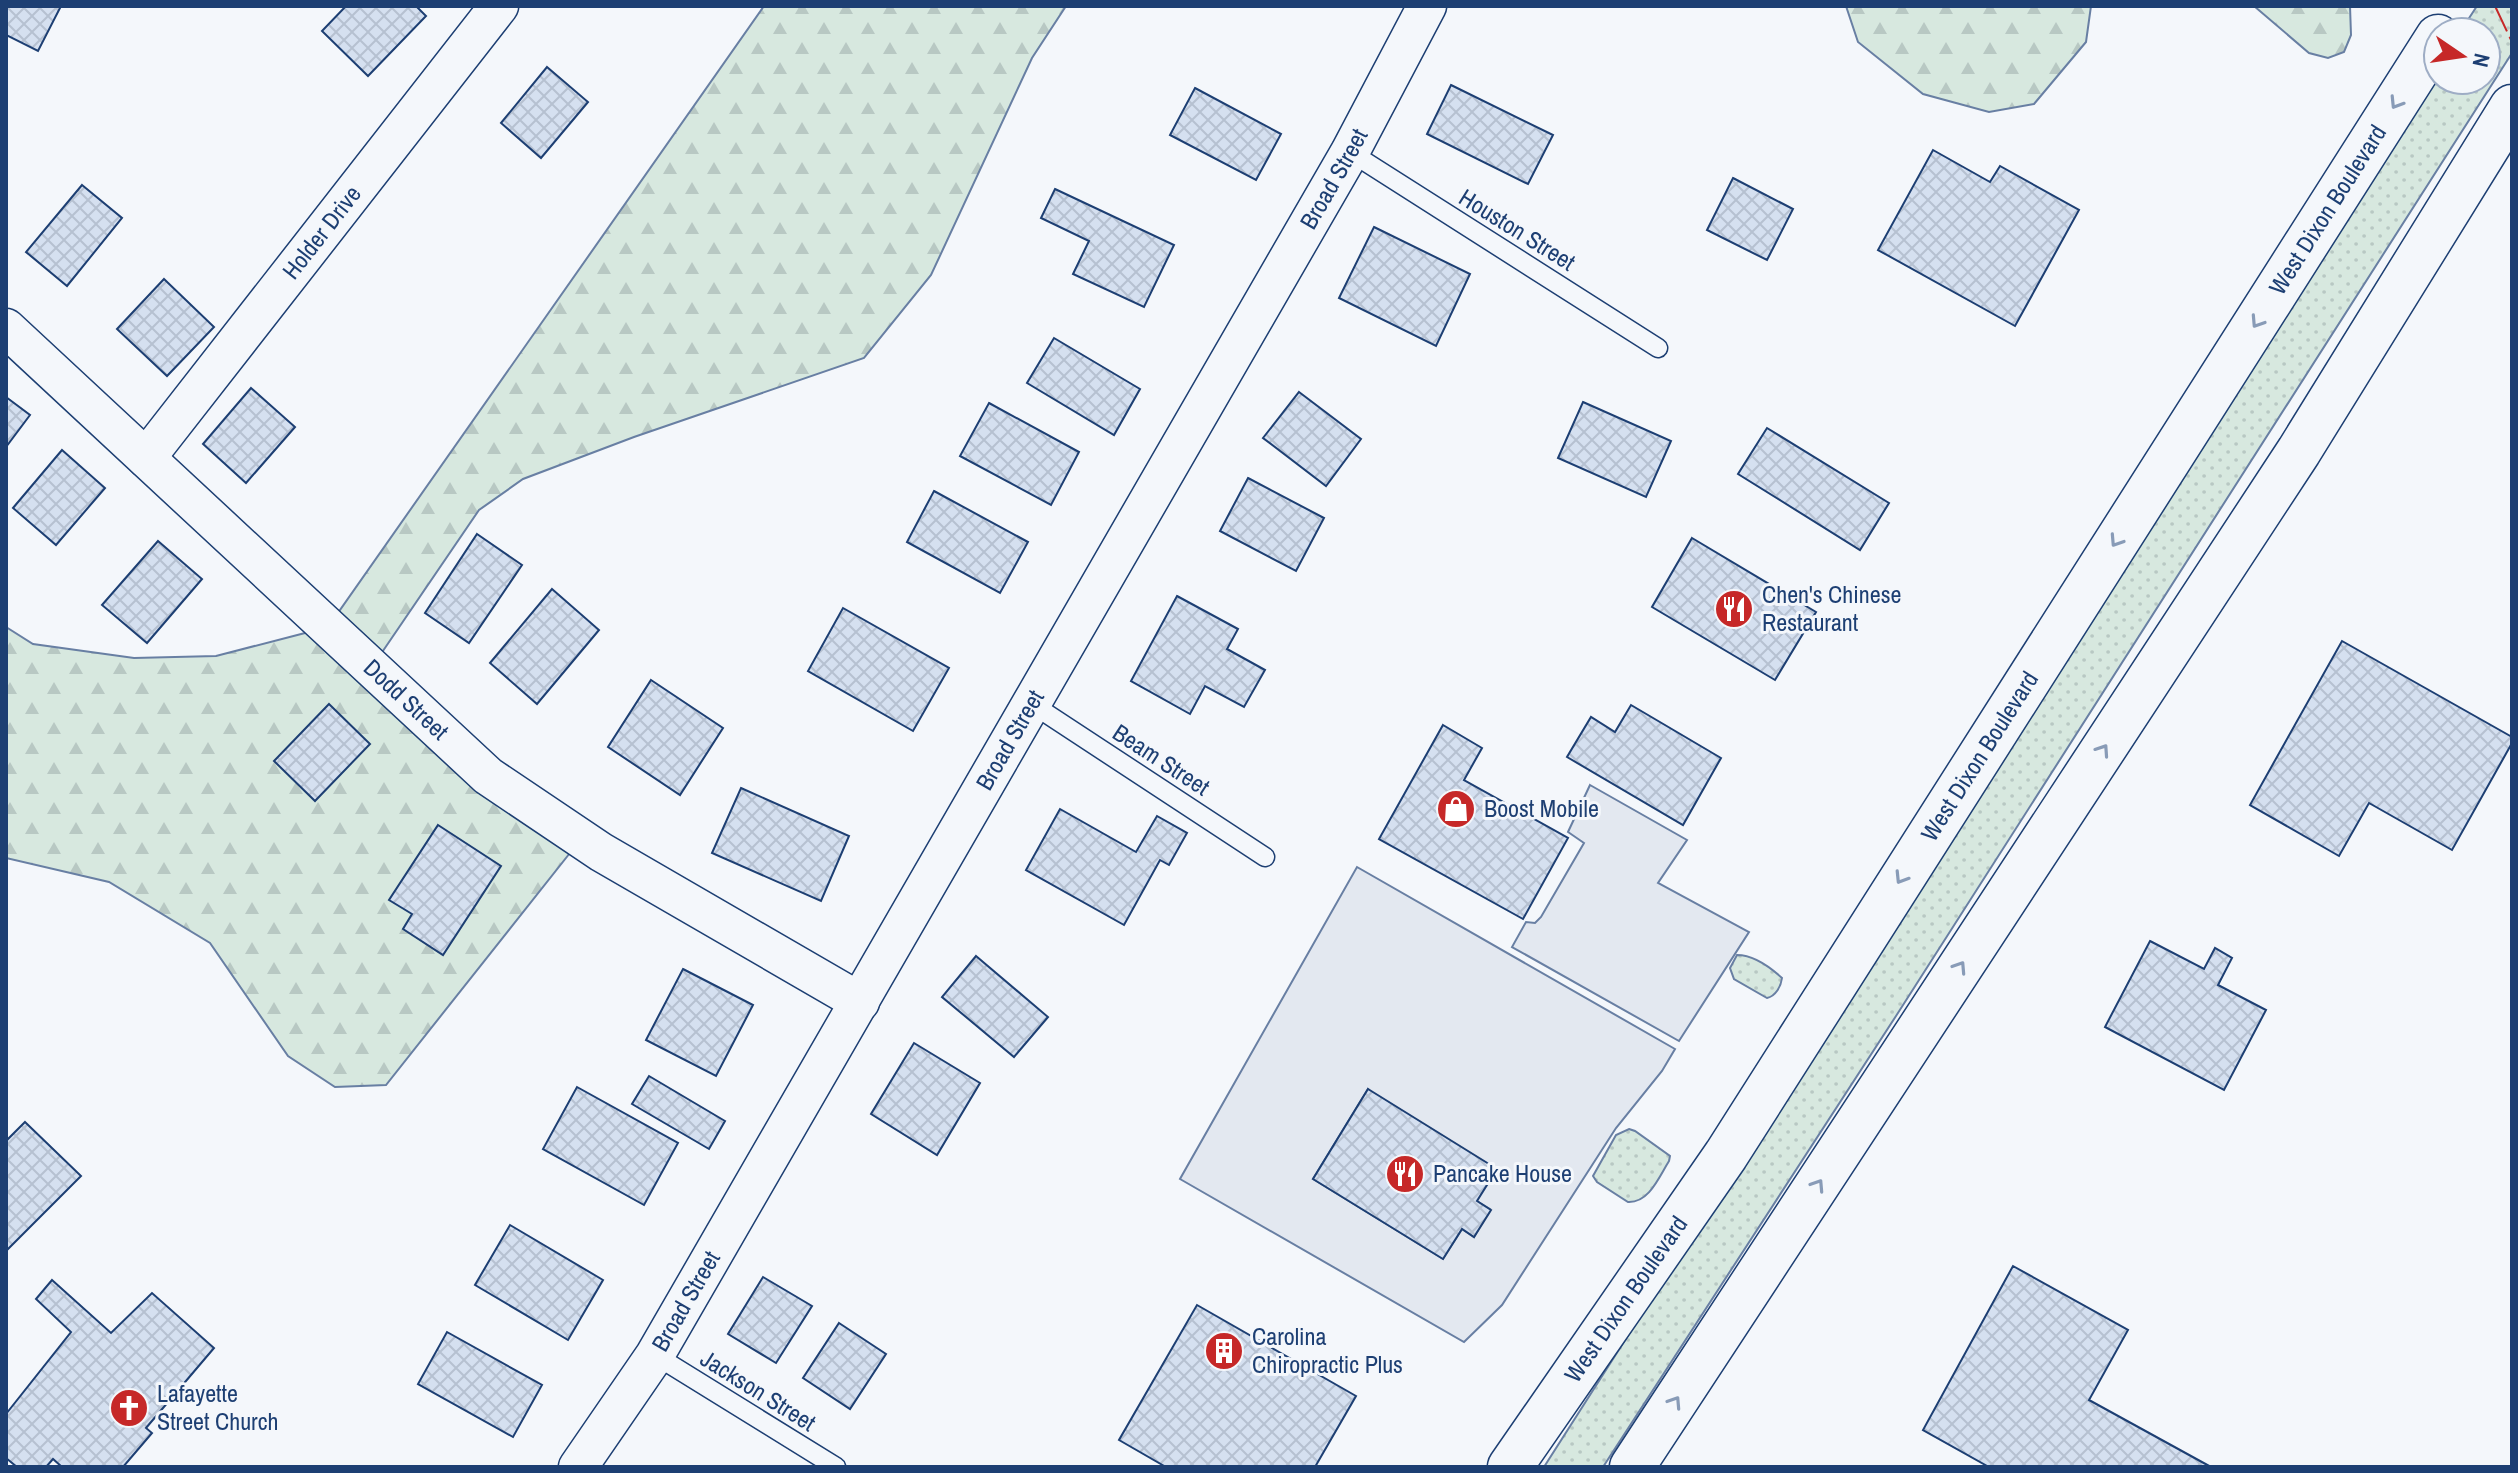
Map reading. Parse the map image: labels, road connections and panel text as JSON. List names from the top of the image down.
{
  "streets": {
    "highway": ["West Dixon Boulevard"],
    "street": ["Broad Street", "Holder Drive", "Dodd Street"],
    "lane": ["Houston Street", "Beam Street", "Jackson Street"]
  },
  "crossings": [
    ["Broad Street", "Houston Street"],
    ["Broad Street", "Dodd Street"],
    ["Broad Street", "Beam Street"],
    ["Broad Street", "Jackson Street"],
    ["Holder Drive", "Dodd Street"]
  ],
  "places": {
    "restaurant": ["Chen's Chinese Restaurant", "Pancake House"],
    "shop": ["Boost Mobile"],
    "building": ["Carolina Chiropractic Plus"],
    "church": ["Lafayette Street Church"]
  },
  "north": "right"
}
